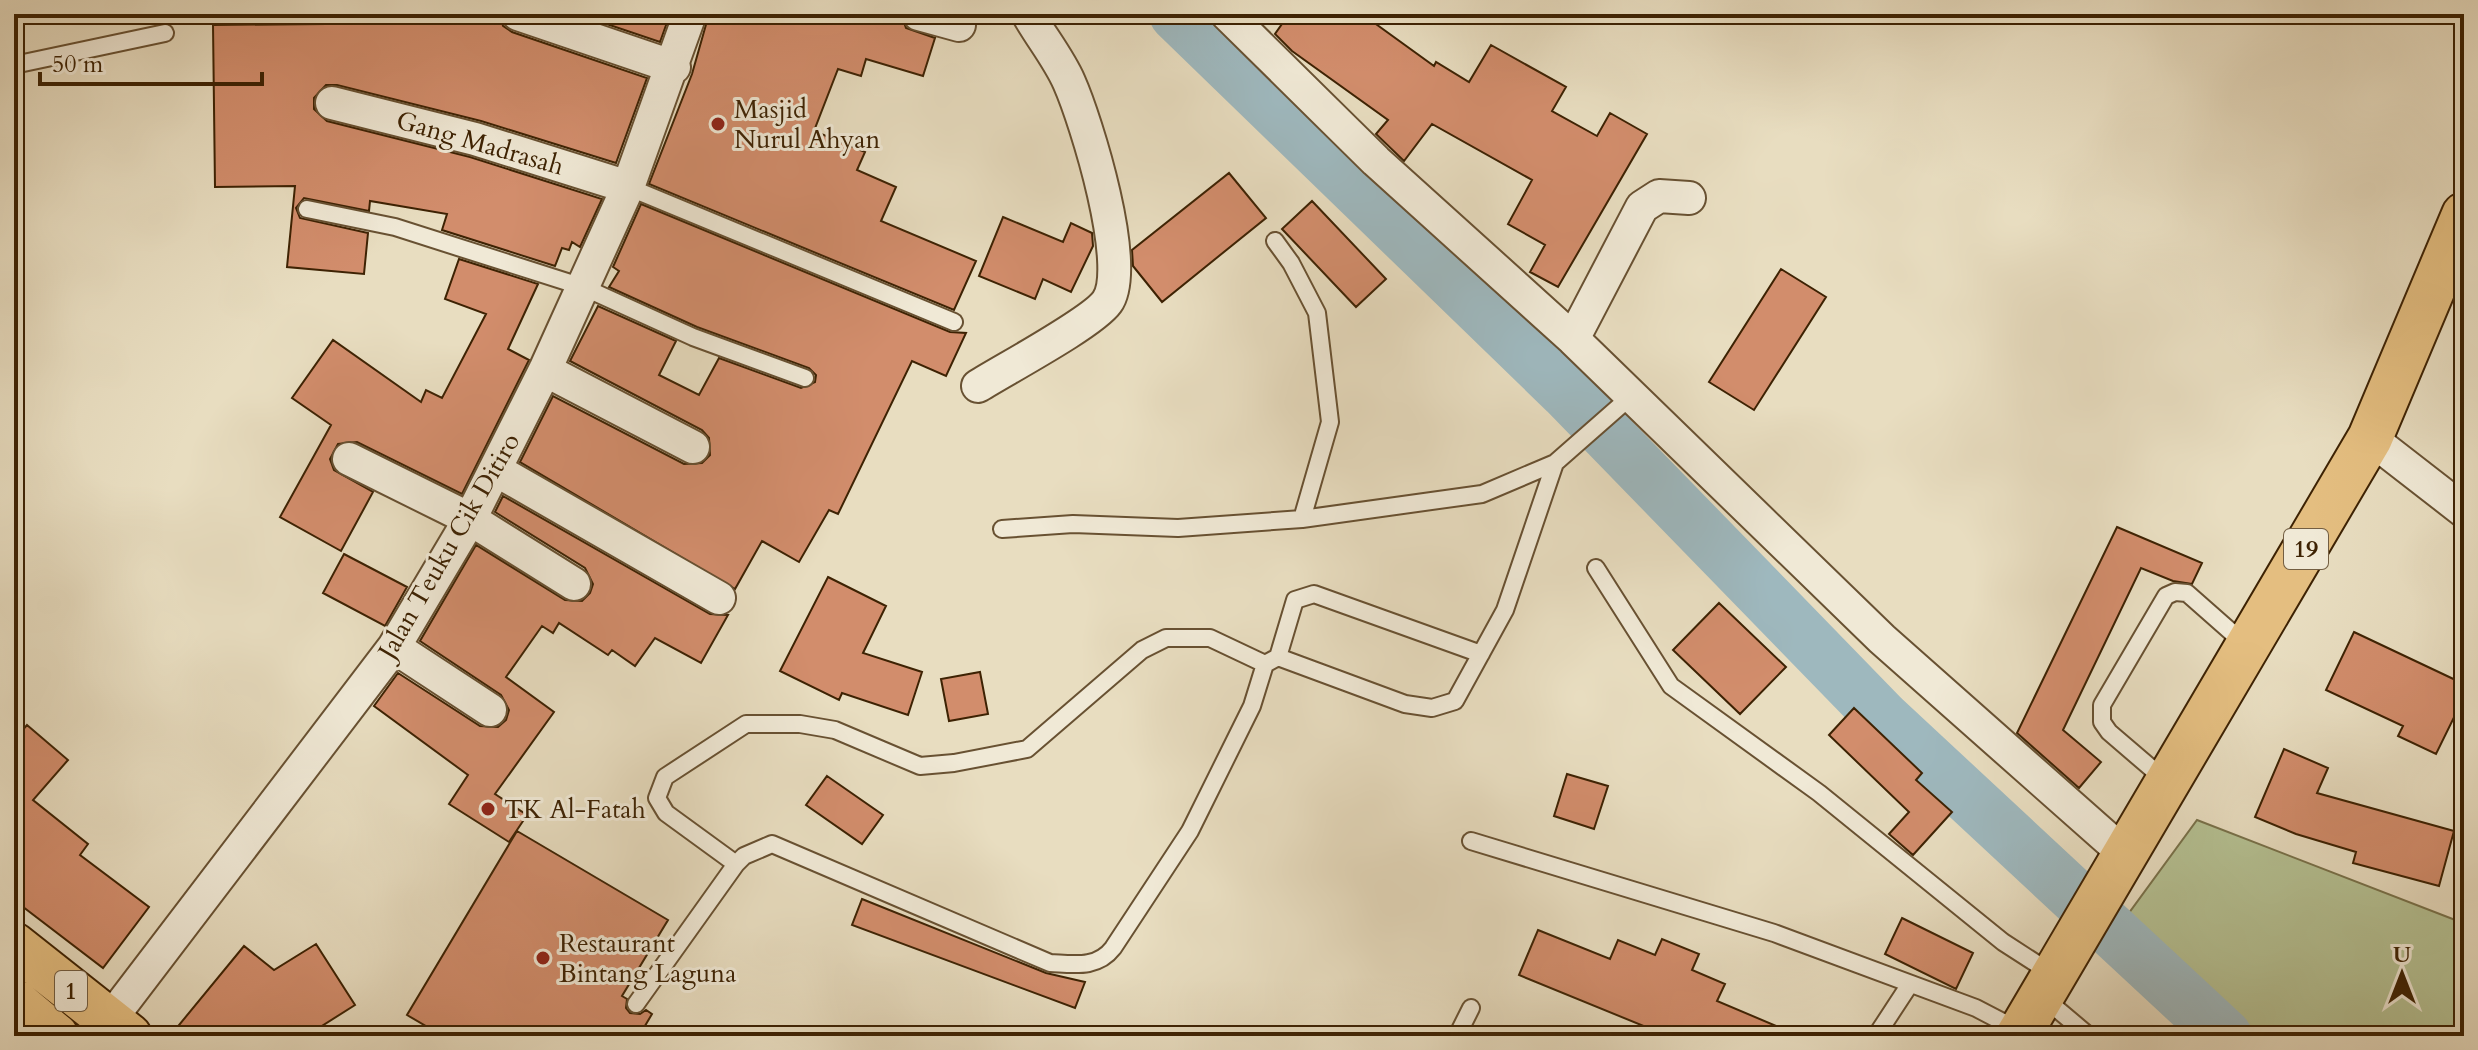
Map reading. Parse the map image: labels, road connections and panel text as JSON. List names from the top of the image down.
{
  "streets": {
    "highway": ["19", "1"],
    "street": ["Gang Madrasah", "Jalan Teuku Cik Ditiro"]
  },
  "crossings": [
    ["Gang Madrasah", "Jalan Teuku Cik Ditiro"],
    ["Jalan Teuku Cik Ditiro", "1"]
  ],
  "places": ["Masjid Nurul Ahyan", "TK Al-Fatah", "Restaurant Bintang Laguna"],
  "scale_bar": "50 m",
  "north": "top"
}
